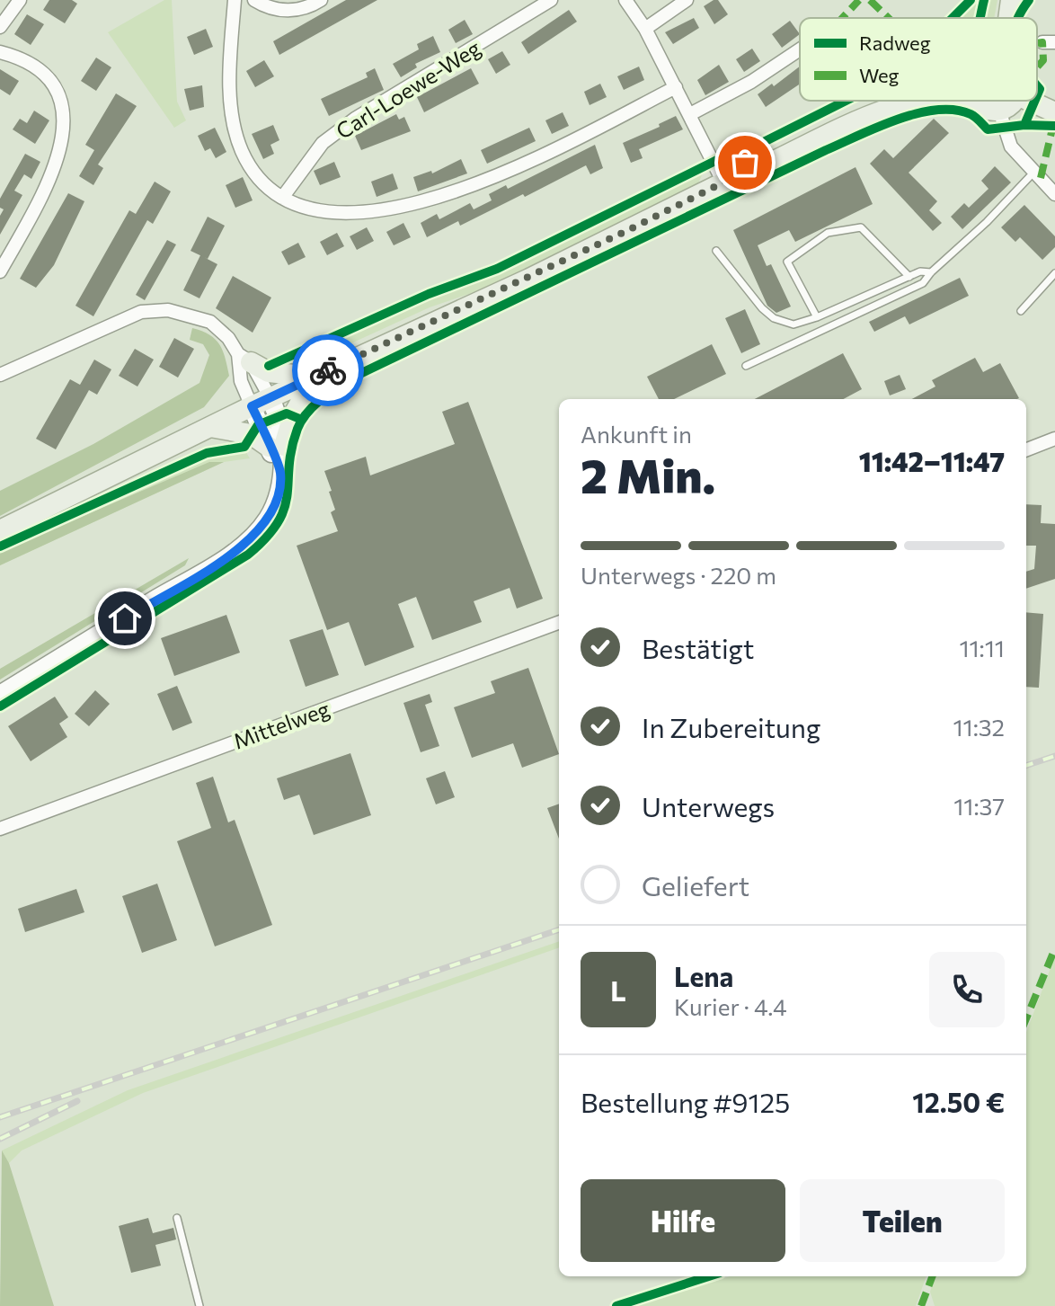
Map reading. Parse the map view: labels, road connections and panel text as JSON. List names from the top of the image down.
{
  "streets": {
    "street": ["Carl-Loewe-Weg", "Mittelweg"]
  },
  "legend": ["Radweg", "Weg"],
  "page": {
    "heading": ["2 Min.", "Ankunft in", "11:42–11:47"],
    "panel": [
      "Lena",
      "Kurier · 4.4",
      "Bestellung #9125",
      "12.50 €"
    ],
    "bar": "Unterwegs · 220 m",
    "list": [
      ["Bestätigt", "11:11"],
      ["In Zubereitung", "11:32"],
      ["Unterwegs", "11:37"],
      "Geliefert"
    ],
    "round": "L",
    "buttons": ["Hilfe", "Teilen"]
  }
}
